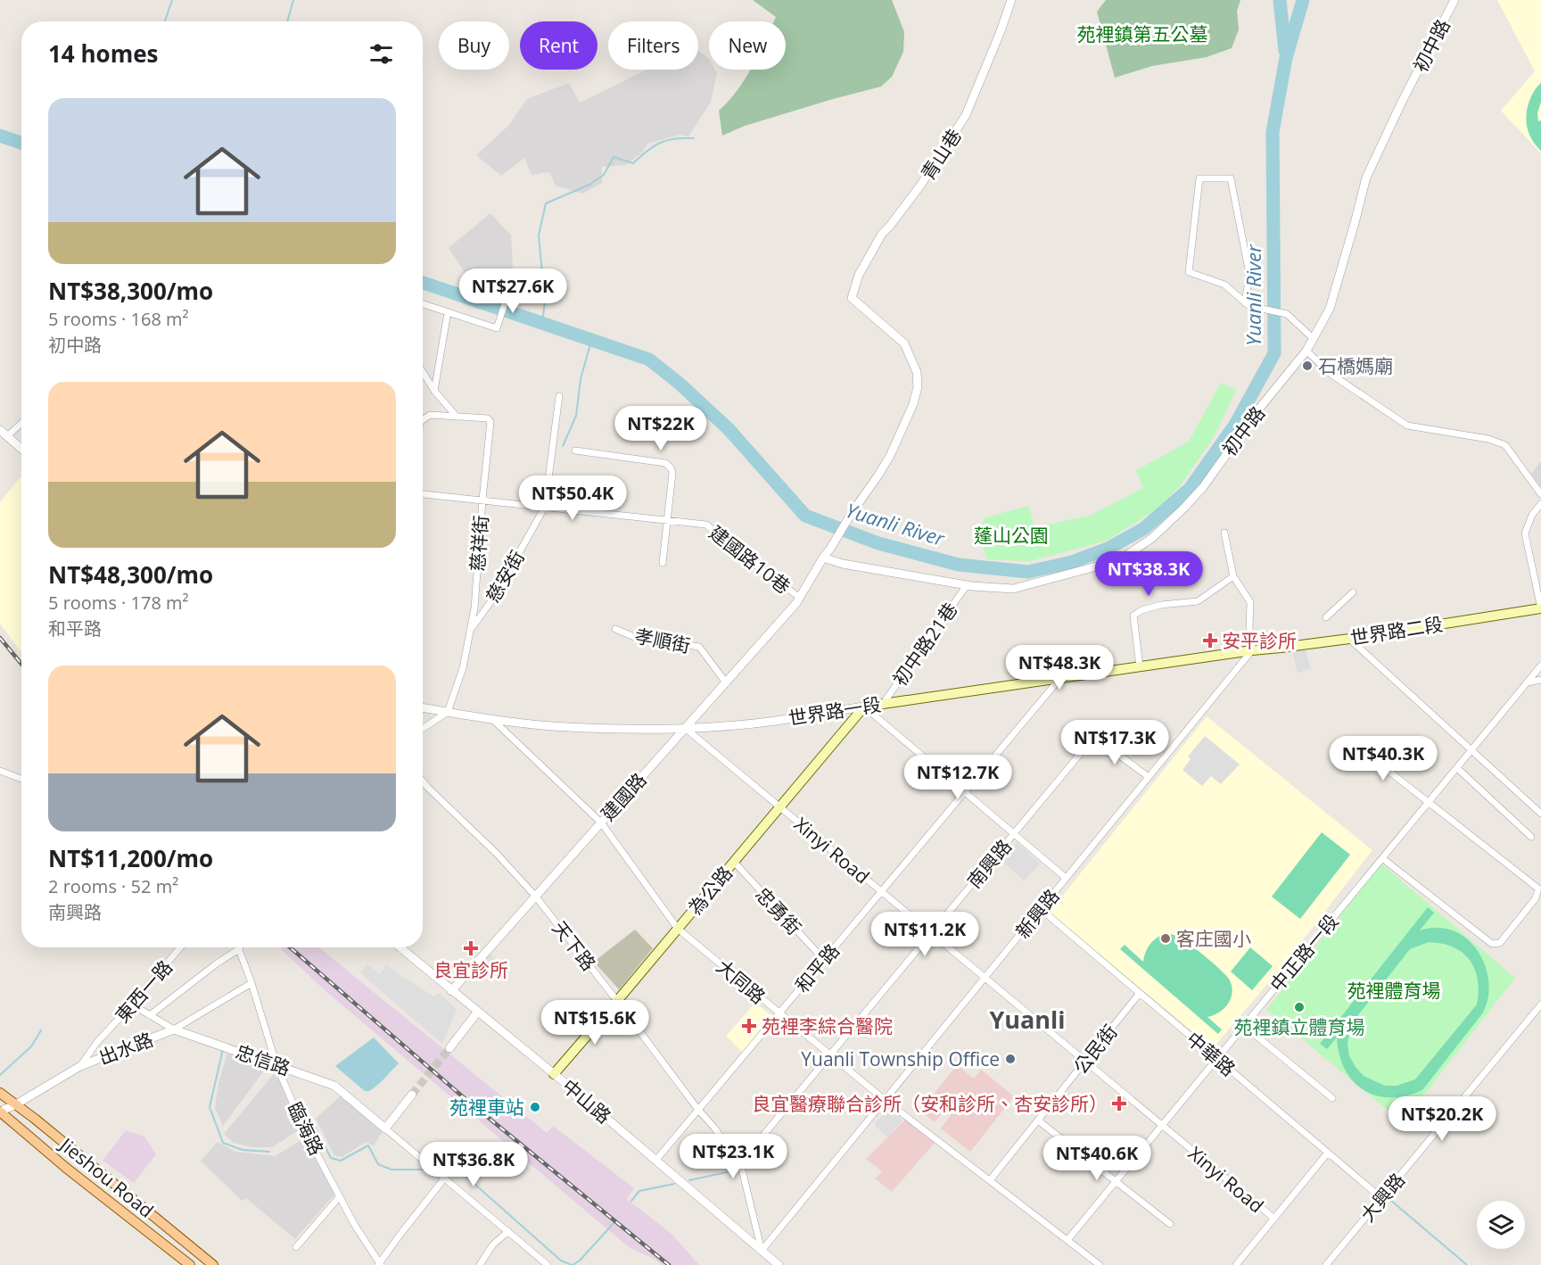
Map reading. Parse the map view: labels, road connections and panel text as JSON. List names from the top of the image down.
{
  "streets": {
    "main road": [
      "世界路二段",
      "世界路一段",
      "為公路",
      "Jieshou Road"
    ],
    "street": [
      "初中路",
      "青山巷",
      "慈祥街",
      "建國路10巷",
      "慈安街",
      "孝順街",
      "初中路21巷",
      "建國路",
      "Xinyi Road",
      "南興路",
      "忠勇街",
      "新興路",
      "天下路",
      "中正路一段",
      "和平路",
      "大同路",
      "東西一路",
      "出水路",
      "公民街",
      "中華路",
      "忠信路",
      "中山路",
      "臨海路",
      "大興路"
    ]
  },
  "crossings": [
    ["初中路", "初中路21巷"],
    ["初中路", "建國路"],
    ["青山巷", "建國路"],
    ["慈祥街", "建國路10巷"],
    ["慈祥街", "慈安街"],
    ["慈祥街", "世界路一段"],
    ["建國路10巷", "慈安街"],
    ["建國路10巷", "建國路"],
    ["世界路二段", "世界路一段"],
    ["世界路二段", "新興路"],
    ["孝順街", "建國路"],
    ["初中路21巷", "世界路一段"],
    ["世界路一段", "建國路"],
    ["世界路一段", "Xinyi Road"],
    ["世界路一段", "為公路"],
    ["世界路一段", "新興路"],
    ["世界路一段", "和平路"],
    ["世界路一段", "大同路"],
    ["建國路", "Xinyi Road"],
    ["建國路", "天下路"],
    ["建國路", "大同路"],
    ["建國路", "中山路"],
    ["Xinyi Road", "南興路"],
    ["Xinyi Road", "為公路"],
    ["Xinyi Road", "新興路"],
    ["Xinyi Road", "中正路一段"],
    ["Xinyi Road", "和平路"],
    ["Xinyi Road", "公民街"],
    ["南興路", "新興路"],
    ["南興路", "天下路"],
    ["南興路", "大同路"],
    ["為公路", "忠勇街"],
    ["為公路", "天下路"],
    ["為公路", "大同路"],
    ["為公路", "中山路"],
    ["忠勇街", "和平路"],
    ["新興路", "天下路"],
    ["新興路", "大同路"],
    ["新興路", "中華路"],
    ["新興路", "中山路"],
    ["天下路", "和平路"],
    ["天下路", "中山路"],
    ["中正路一段", "大同路"],
    ["中正路一段", "中華路"],
    ["和平路", "大同路"],
    ["和平路", "中山路"],
    ["大同路", "公民街"],
    ["東西一路", "出水路"],
    ["東西一路", "忠信路"],
    ["出水路", "忠信路"],
    ["出水路", "臨海路"],
    ["出水路", "Jieshou Road"],
    ["公民街", "中華路"],
    ["中華路", "大興路"],
    ["忠信路", "臨海路"]
  ],
  "districts": ["Yuanli"],
  "water": ["Yuanli River"],
  "parks": ["苑裡鎮第五公墓", "蓬山公園", "苑裡體育場"],
  "places": {
    "other": [
      "石橋媽廟",
      "客庄國小",
      "苑裡鎮立體育場",
      "Yuanli Township Office",
      "苑裡車站"
    ],
    "health": [
      "安平診所",
      "良宜診所",
      "苑裡李綜合醫院",
      "良宜醫療聯合診所（安和診所、杏安診所）"
    ]
  },
  "page": {
    "chip": [
      "Buy",
      "Rent",
      "Filters",
      "New"
    ],
    "heading": "14 homes",
    "list": [
      {
        "name": "NT$38,300/mo",
        "note": "5 rooms · 168 m² · 初中路"
      },
      {
        "name": "NT$48,300/mo",
        "note": "5 rooms · 178 m² · 和平路"
      },
      {
        "name": "NT$11,200/mo",
        "note": "2 rooms · 52 m² · 南興路"
      }
    ],
    "price": [
      "NT$27.6K",
      "NT$22K",
      "NT$50.4K",
      "NT$38.3K",
      "NT$48.3K",
      "NT$17.3K",
      "NT$40.3K",
      "NT$12.7K",
      "NT$11.2K",
      "NT$15.6K",
      "NT$20.2K",
      "NT$23.1K",
      "NT$40.6K",
      "NT$36.8K"
    ]
  }
}
